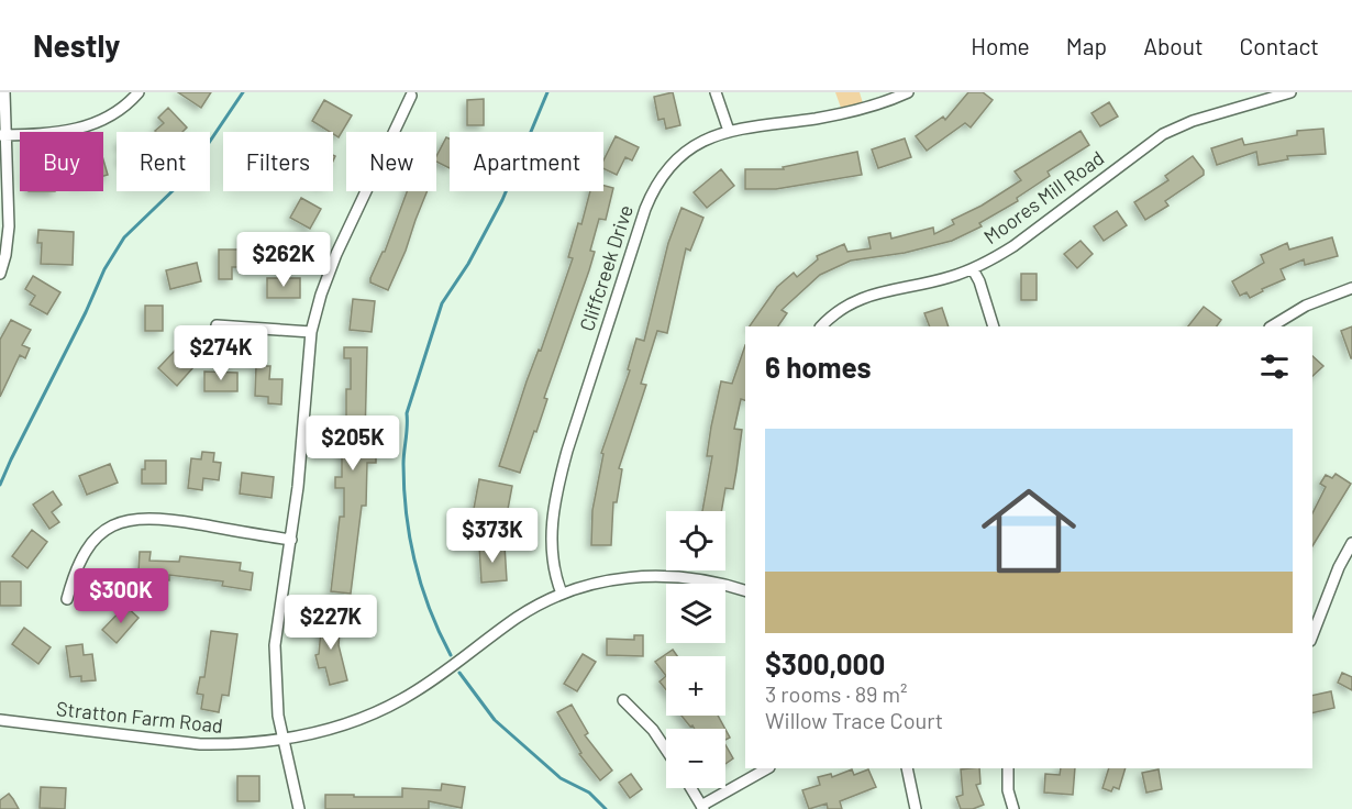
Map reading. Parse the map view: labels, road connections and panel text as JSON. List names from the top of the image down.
{
  "streets": {
    "street": ["Moores Mill Road", "Cliffcreek Drive", "Stratton Farm Road"]
  },
  "crossings": [
    ["Cliffcreek Drive", "Stratton Farm Road"]
  ],
  "page": {
    "header": "Nestly",
    "nav": [
      "Home",
      "Map",
      "About",
      "Contact"
    ],
    "chip": [
      "Buy",
      "Rent",
      "Filters",
      "New",
      "Apartment"
    ],
    "price": [
      "$262K",
      "$274K",
      "$205K",
      "$373K",
      "$300K",
      "$227K"
    ],
    "heading": "6 homes",
    "list": [
      {
        "name": "$300,000",
        "note": "3 rooms · 89 m² · Willow Trace Court"
      }
    ],
    "map_buttons": ["+", "−"]
  }
}
